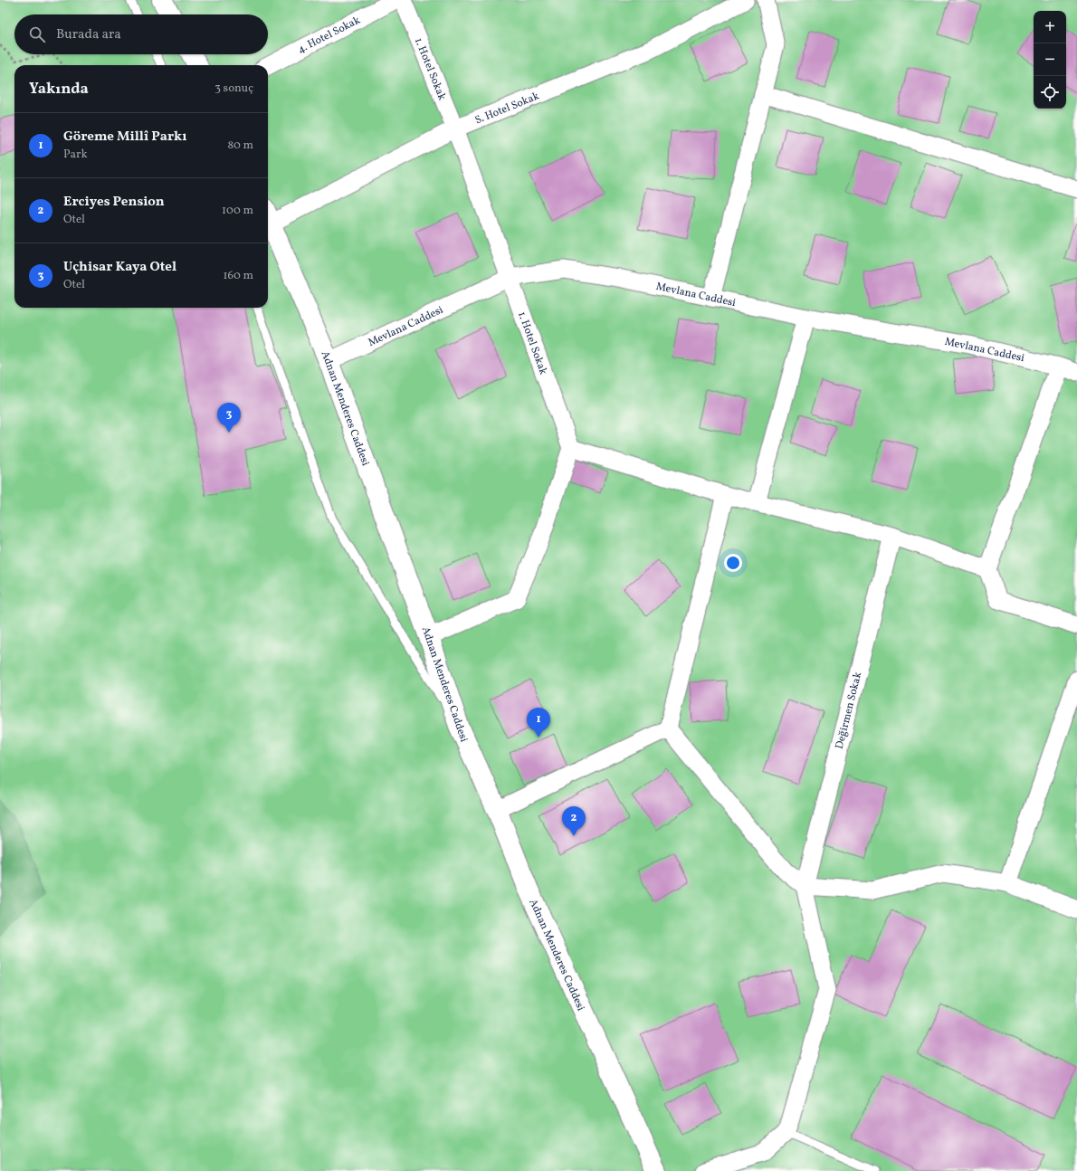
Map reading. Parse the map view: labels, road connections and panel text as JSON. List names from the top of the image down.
{
  "streets": {
    "street": [
      "4. Hotel Sokak",
      "1. Hotel Sokak",
      "S. Hotel Sokak",
      "Mevlana Caddesi",
      "Adnan Menderes Caddesi",
      "Değirmen Sokak"
    ]
  },
  "crossings": [
    ["1. Hotel Sokak", "S. Hotel Sokak"],
    ["1. Hotel Sokak", "Mevlana Caddesi"],
    ["S. Hotel Sokak", "Adnan Menderes Caddesi"],
    ["Mevlana Caddesi", "Adnan Menderes Caddesi"]
  ],
  "page": {
    "map_buttons": ["+", "−"],
    "search": "Burada ara",
    "heading": ["Yakında", "3 sonuç"],
    "list": [
      {
        "mark": "1",
        "name": "Göreme Millî Parkı",
        "note": "Park",
        "value": "80 m"
      },
      {
        "mark": "2",
        "name": "Erciyes Pension",
        "note": "Otel",
        "value": "100 m"
      },
      {
        "mark": "3",
        "name": "Uçhisar Kaya Otel",
        "note": "Otel",
        "value": "160 m"
      }
    ],
    "pins": ["3", "1", "2"]
  }
}
